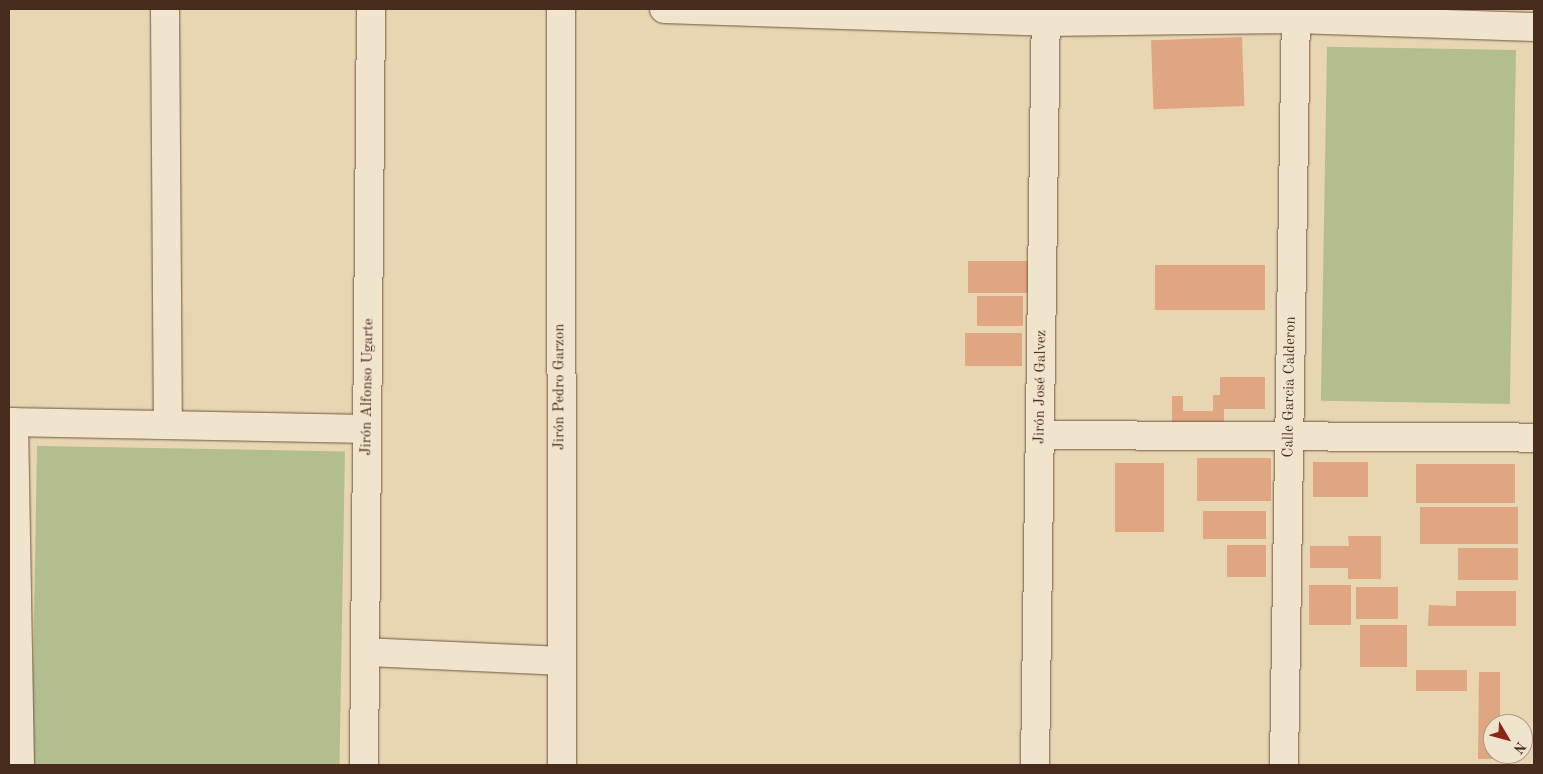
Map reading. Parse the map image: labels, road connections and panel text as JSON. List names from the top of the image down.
{
  "streets": {
    "street": [
      "Jirón Alfonso Ugarte",
      "Jirón Pedro Garzon",
      "Jirón José Galvez",
      "Calle Garcia Calderon"
    ]
  },
  "north": "bottom right"
}
